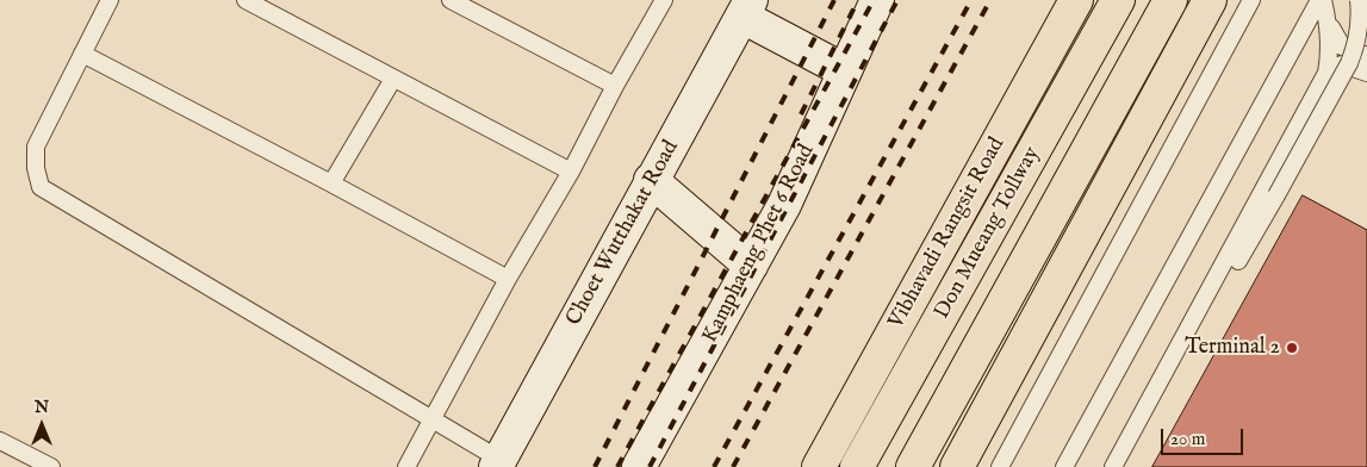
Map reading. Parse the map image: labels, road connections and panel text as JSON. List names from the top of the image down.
{
  "streets": {
    "highway": ["Vibhavadi Rangsit Road", "Don Mueang Tollway"],
    "main road": ["Choet Wutthakat Road", "Kamphaeng Phet 6 Road"]
  },
  "places": ["Terminal 2"],
  "scale_bar": "20 m",
  "north": "top"
}
